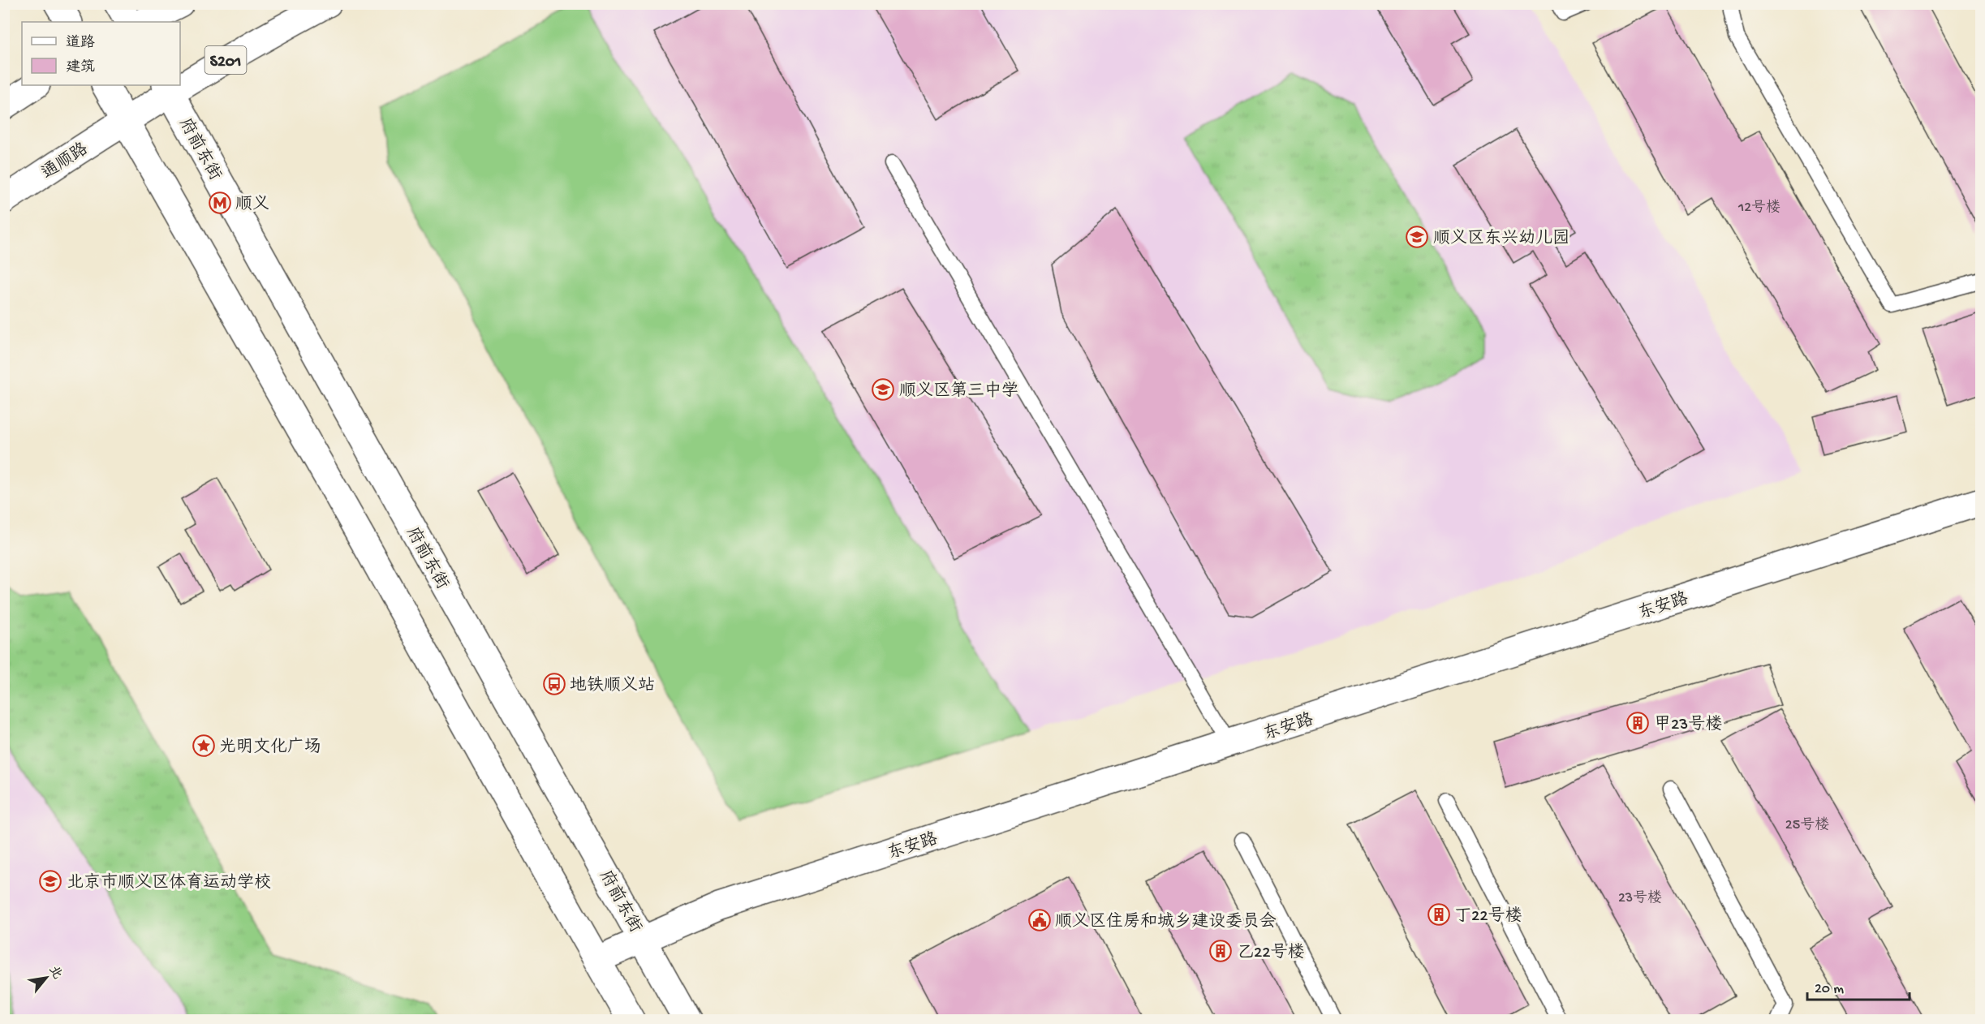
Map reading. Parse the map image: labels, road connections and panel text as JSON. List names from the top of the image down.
{
  "streets": {
    "main road": [
      "S201",
      "府前东街",
      "通顺路",
      "东安路"
    ]
  },
  "crossings": [
    ["S201", "府前东街"],
    ["S201", "通顺路"],
    ["府前东街", "东安路"]
  ],
  "places": {
    "metro station": ["顺义"],
    "school or university": ["顺义区东兴幼儿园", "顺义区第三中学", "北京市顺义区体育运动学校"],
    "bus stop": ["地铁顺义站"],
    "building": ["甲23号楼", "丁22号楼", "乙22号楼"],
    "place": ["光明文化广场"],
    "public building": ["顺义区住房和城乡建设委员会"]
  },
  "house_numbers": ["12号楼", "25号楼", "23号楼"],
  "legend": ["道路", "建筑"],
  "scale_bar": "20 m",
  "north": "top right"
}
